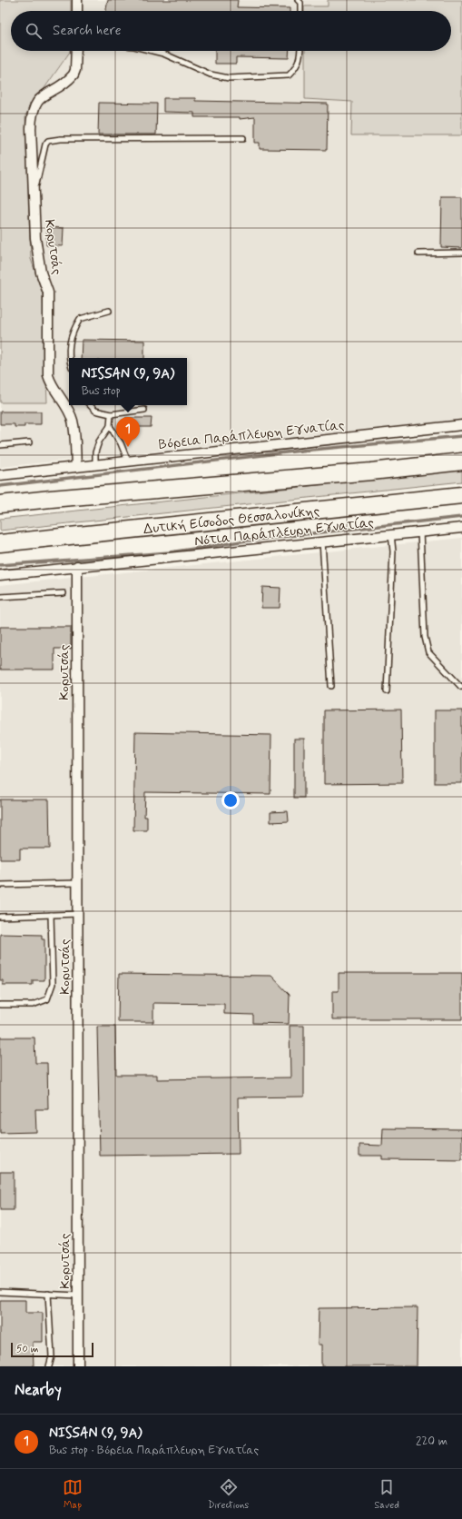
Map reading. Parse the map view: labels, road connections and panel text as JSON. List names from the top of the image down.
{
  "streets": {
    "highway": ["Δυτική Είσοδος Θεσσαλονίκης"],
    "street": ["Κορυτσάς", "Βόρεια Παράπλευρη Εγνατίας", "Νότια Παράπλευρη Εγνατίας"]
  },
  "crossings": [
    ["Κορυτσάς", "Βόρεια Παράπλευρη Εγνατίας"],
    ["Κορυτσάς", "Νότια Παράπλευρη Εγνατίας"]
  ],
  "scale_bar": "50 m",
  "page": {
    "search": "Search here",
    "popup": ["NISSAN (9, 9Α)", "Bus stop"],
    "pins": "1",
    "scale": "50 m",
    "heading": "Nearby",
    "list": [
      {
        "mark": "1",
        "name": "NISSAN (9, 9Α)",
        "note": "Bus stop · Βόρεια Παράπλευρη Εγνατίας",
        "value": "220 m"
      }
    ],
    "nav": ["Map", "Directions", "Saved"]
  }
}
